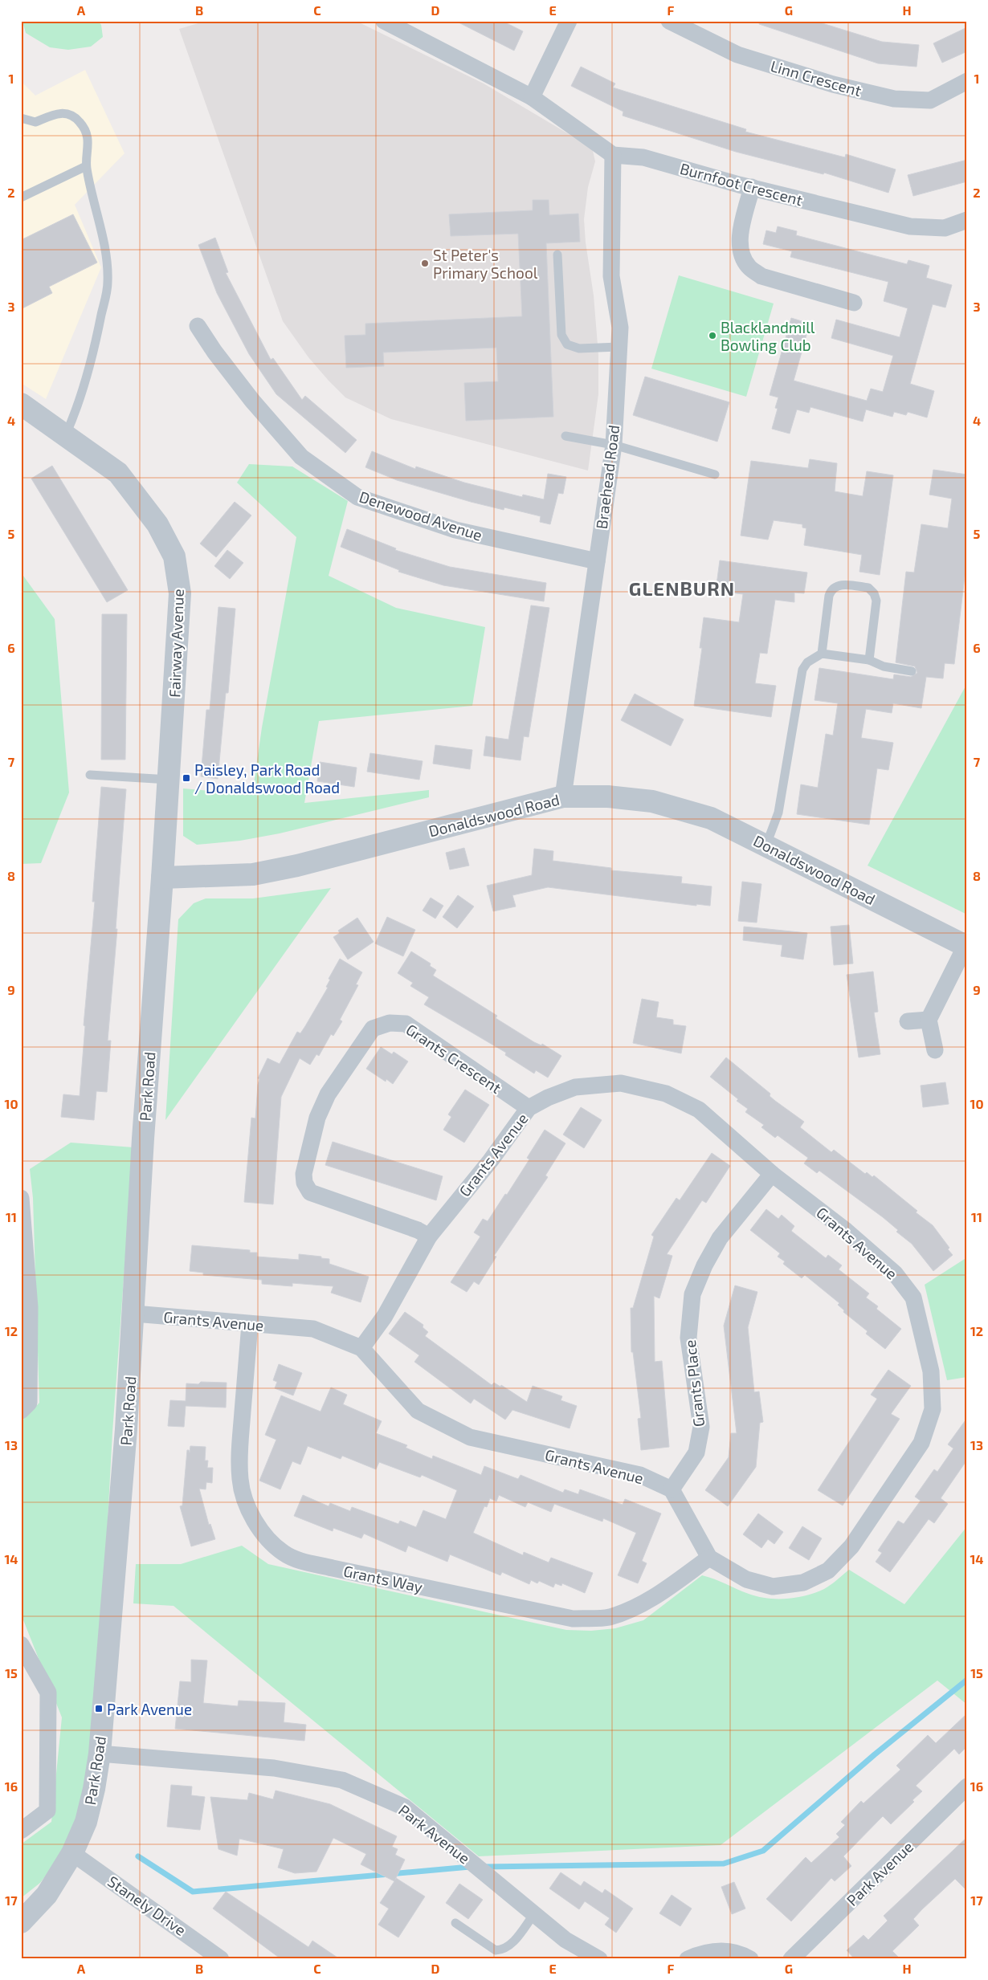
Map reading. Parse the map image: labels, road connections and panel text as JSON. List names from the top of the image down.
{
  "streets": {
    "street": [
      "Linn Crescent",
      "Burnfoot Crescent",
      "Braehead Road",
      "Denewood Avenue",
      "Fairway Avenue",
      "Donaldswood Road",
      "Grants Crescent",
      "Park Road",
      "Grants Avenue",
      "Grants Place",
      "Grants Way",
      "Park Avenue",
      "Stanely Drive"
    ]
  },
  "crossings": [
    ["Burnfoot Crescent", "Braehead Road"],
    ["Braehead Road", "Denewood Avenue"],
    ["Braehead Road", "Donaldswood Road"],
    ["Fairway Avenue", "Donaldswood Road"],
    ["Fairway Avenue", "Park Road"],
    ["Donaldswood Road", "Park Road"],
    ["Grants Crescent", "Grants Avenue"],
    ["Park Road", "Grants Avenue"],
    ["Park Road", "Park Avenue"],
    ["Park Road", "Stanely Drive"],
    ["Grants Avenue", "Grants Place"],
    ["Grants Avenue", "Grants Way"]
  ],
  "districts": ["GLENBURN"],
  "places": {
    "other": ["St Peter's Primary School", "Blacklandmill Bowling Club"],
    "transit": ["Paisley, Park Road / Donaldswood Road", "Park Avenue"]
  },
  "grid": {
    "columns": [
      "A",
      "B",
      "C",
      "D",
      "E",
      "F",
      "G",
      "H"
    ],
    "rows": [
      "1",
      "2",
      "3",
      "4",
      "5",
      "6",
      "7",
      "8",
      "9",
      "10",
      "11",
      "12",
      "13",
      "14",
      "15",
      "16",
      "17"
    ]
  }
}
